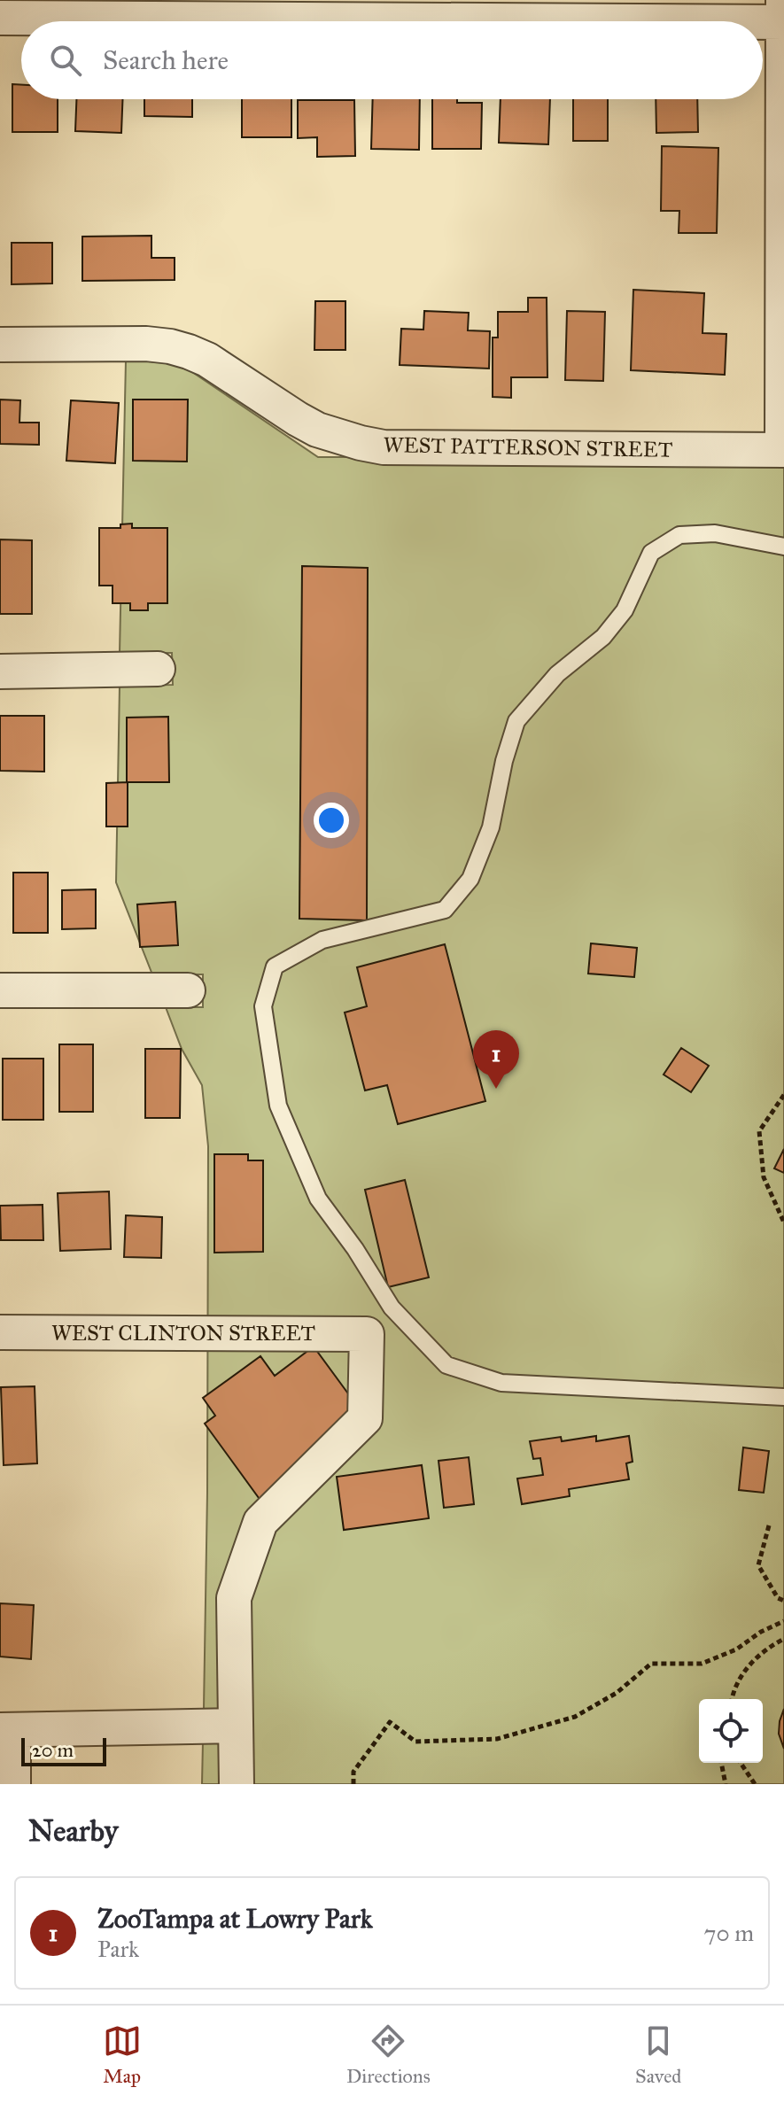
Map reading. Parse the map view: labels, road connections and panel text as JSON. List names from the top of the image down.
{
  "streets": {
    "street": ["WEST PATTERSON STREET", "WEST CLINTON STREET"]
  },
  "scale_bar": "20 m",
  "page": {
    "search": "Search here",
    "pins": "1",
    "scale": "20 m",
    "heading": "Nearby",
    "list": [
      {
        "mark": "1",
        "name": "ZooTampa at Lowry Park",
        "note": "Park",
        "value": "70 m"
      }
    ],
    "nav": ["Map", "Directions", "Saved"]
  }
}
